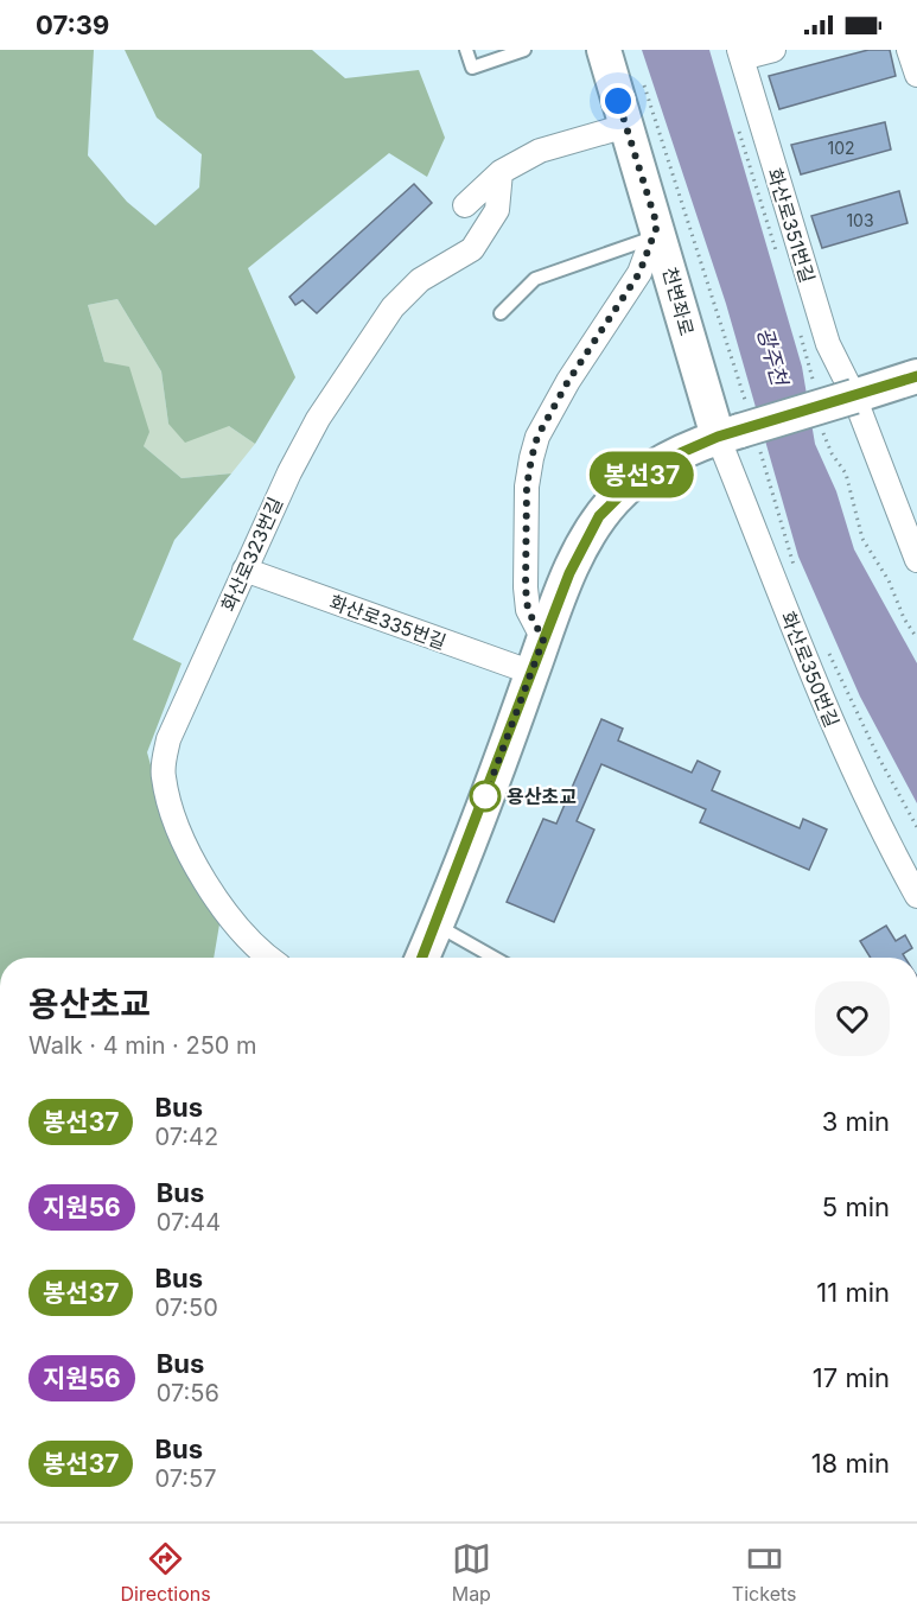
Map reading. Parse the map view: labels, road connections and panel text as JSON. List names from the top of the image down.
{
  "streets": {
    "main road": ["천변좌로"],
    "street": [
      "화산로351번길",
      "화산로323번길",
      "화산로335번길",
      "화산로350번길"
    ]
  },
  "crossings": [
    ["천변좌로", "화산로350번길"],
    ["화산로323번길", "화산로335번길"]
  ],
  "water": ["광주천"],
  "places": ["용산초교"],
  "lines": ["bus line 봉선37"],
  "house_numbers": ["102", "103"],
  "page": {
    "status": "07:39",
    "on_map": "봉선37",
    "heading": ["용산초교", "Walk · 4 min · 250 m"],
    "list": [
      {
        "mark": "봉선37",
        "name": "Bus",
        "note": "07:42",
        "value": "3 min"
      },
      {
        "mark": "지원56",
        "name": "Bus",
        "note": "07:44",
        "value": "5 min"
      },
      {
        "mark": "봉선37",
        "name": "Bus",
        "note": "07:50",
        "value": "11 min"
      },
      {
        "mark": "지원56",
        "name": "Bus",
        "note": "07:56",
        "value": "17 min"
      },
      {
        "mark": "봉선37",
        "name": "Bus",
        "note": "07:57",
        "value": "18 min"
      }
    ],
    "tabs": ["Directions", "Map", "Tickets"]
  }
}
